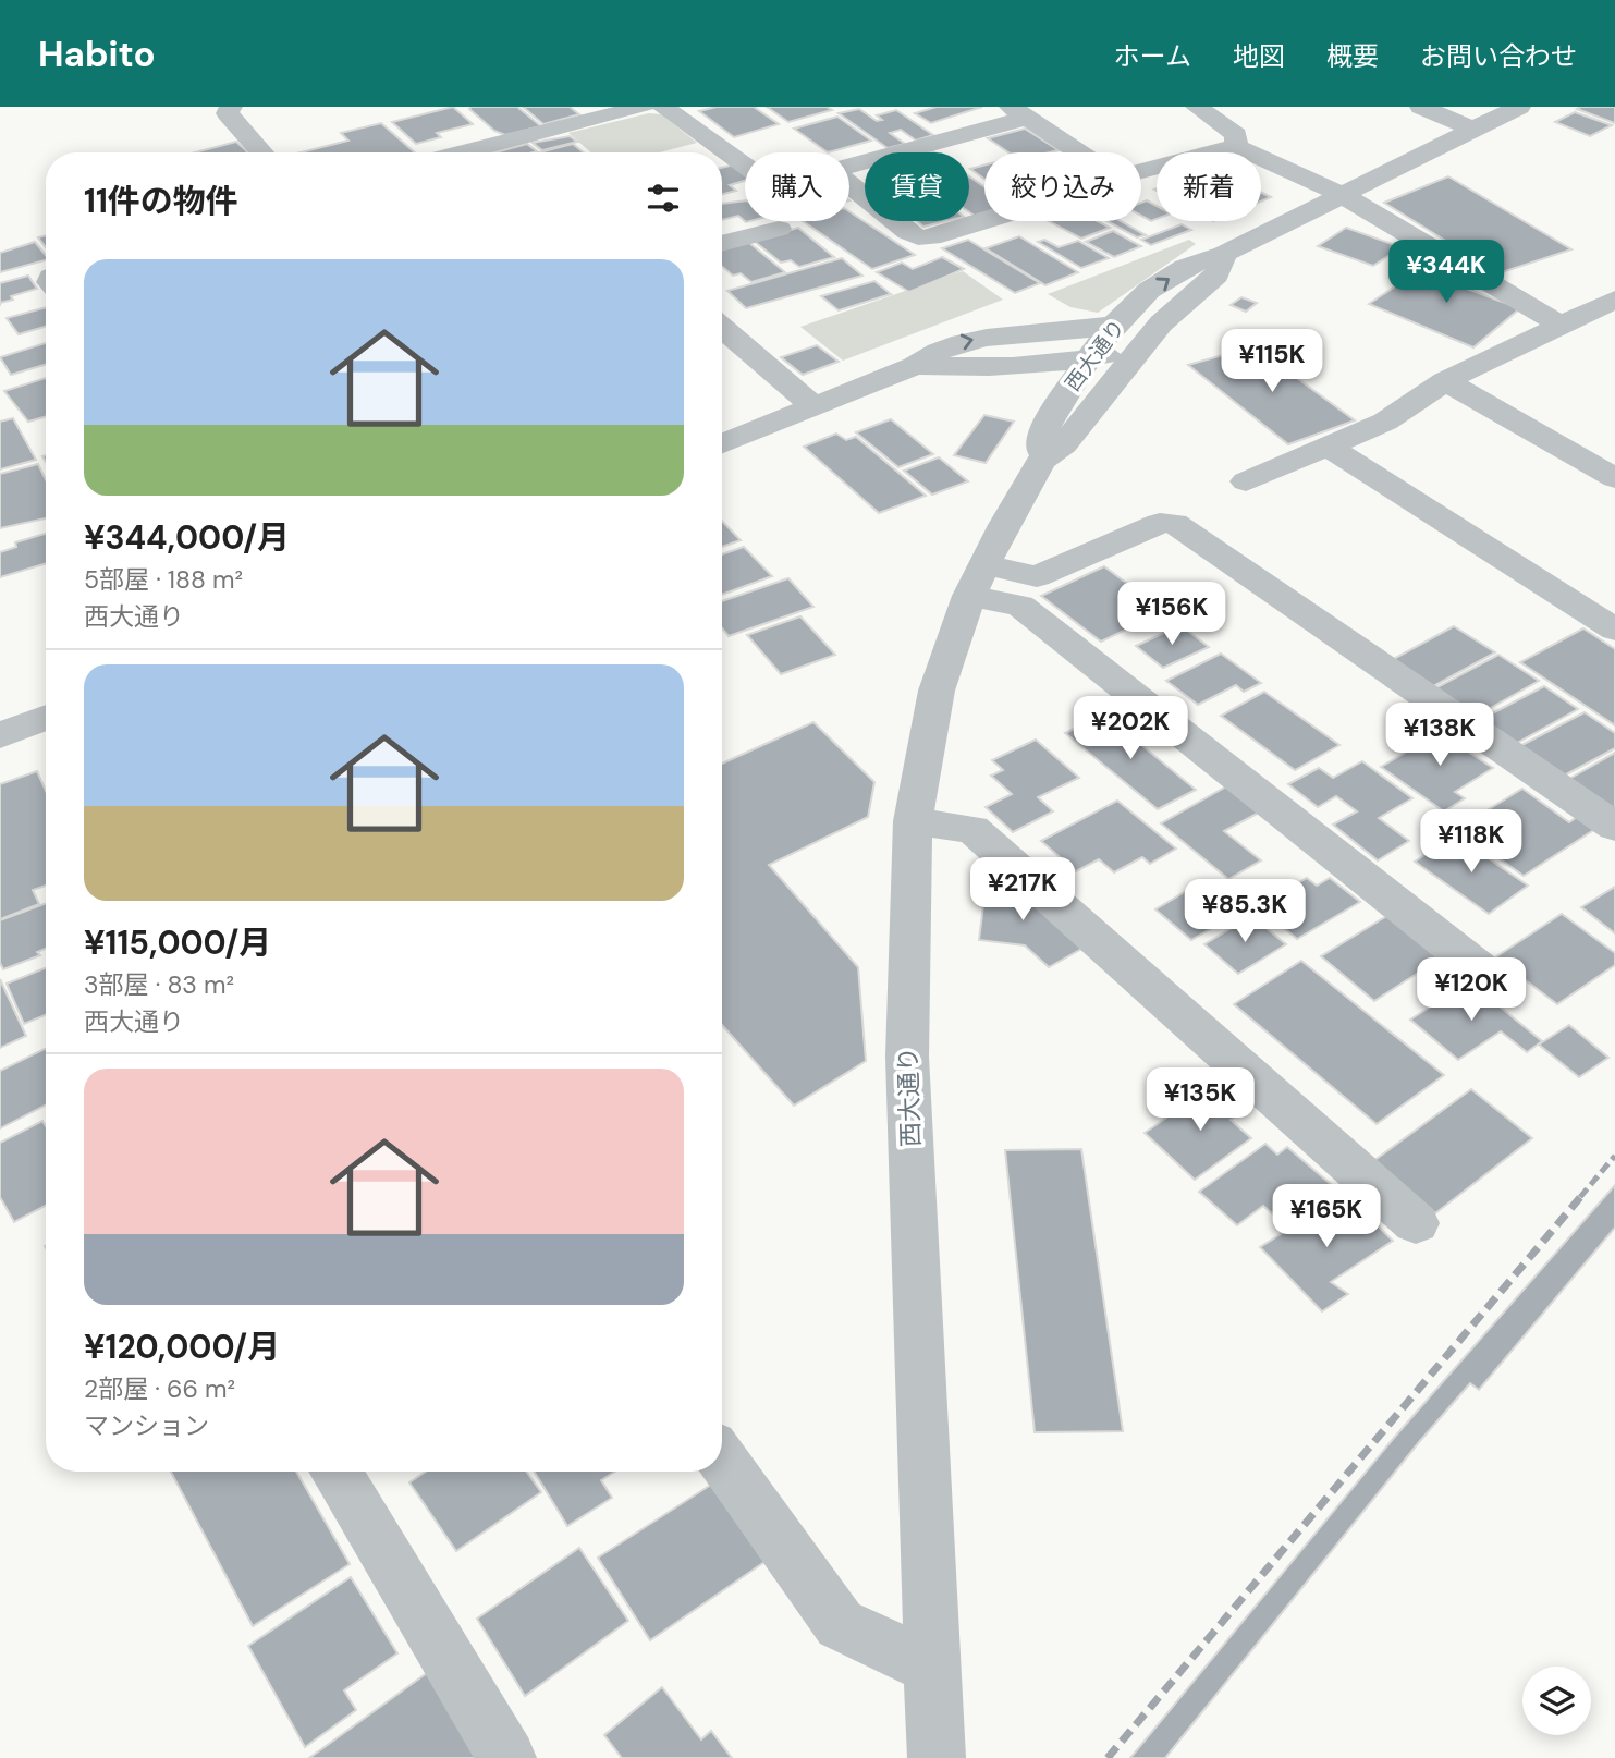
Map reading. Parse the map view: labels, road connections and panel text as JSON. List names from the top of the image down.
{
  "streets": {
    "street": ["西大通り"]
  },
  "page": {
    "header": "Habito",
    "nav": [
      "ホーム",
      "地図",
      "概要",
      "お問い合わせ"
    ],
    "chip": [
      "購入",
      "賃貸",
      "絞り込み",
      "新着"
    ],
    "heading": "11件の物件",
    "price": [
      "¥344K",
      "¥115K",
      "¥156K",
      "¥202K",
      "¥138K",
      "¥118K",
      "¥217K",
      "¥85.3K",
      "¥120K",
      "¥135K",
      "¥165K"
    ],
    "list": [
      {
        "name": "¥344,000/月",
        "note": "5部屋 · 188 m² · 西大通り"
      },
      {
        "name": "¥115,000/月",
        "note": "3部屋 · 83 m² · 西大通り"
      },
      {
        "name": "¥120,000/月",
        "note": "2部屋 · 66 m² · マンション"
      }
    ]
  }
}
